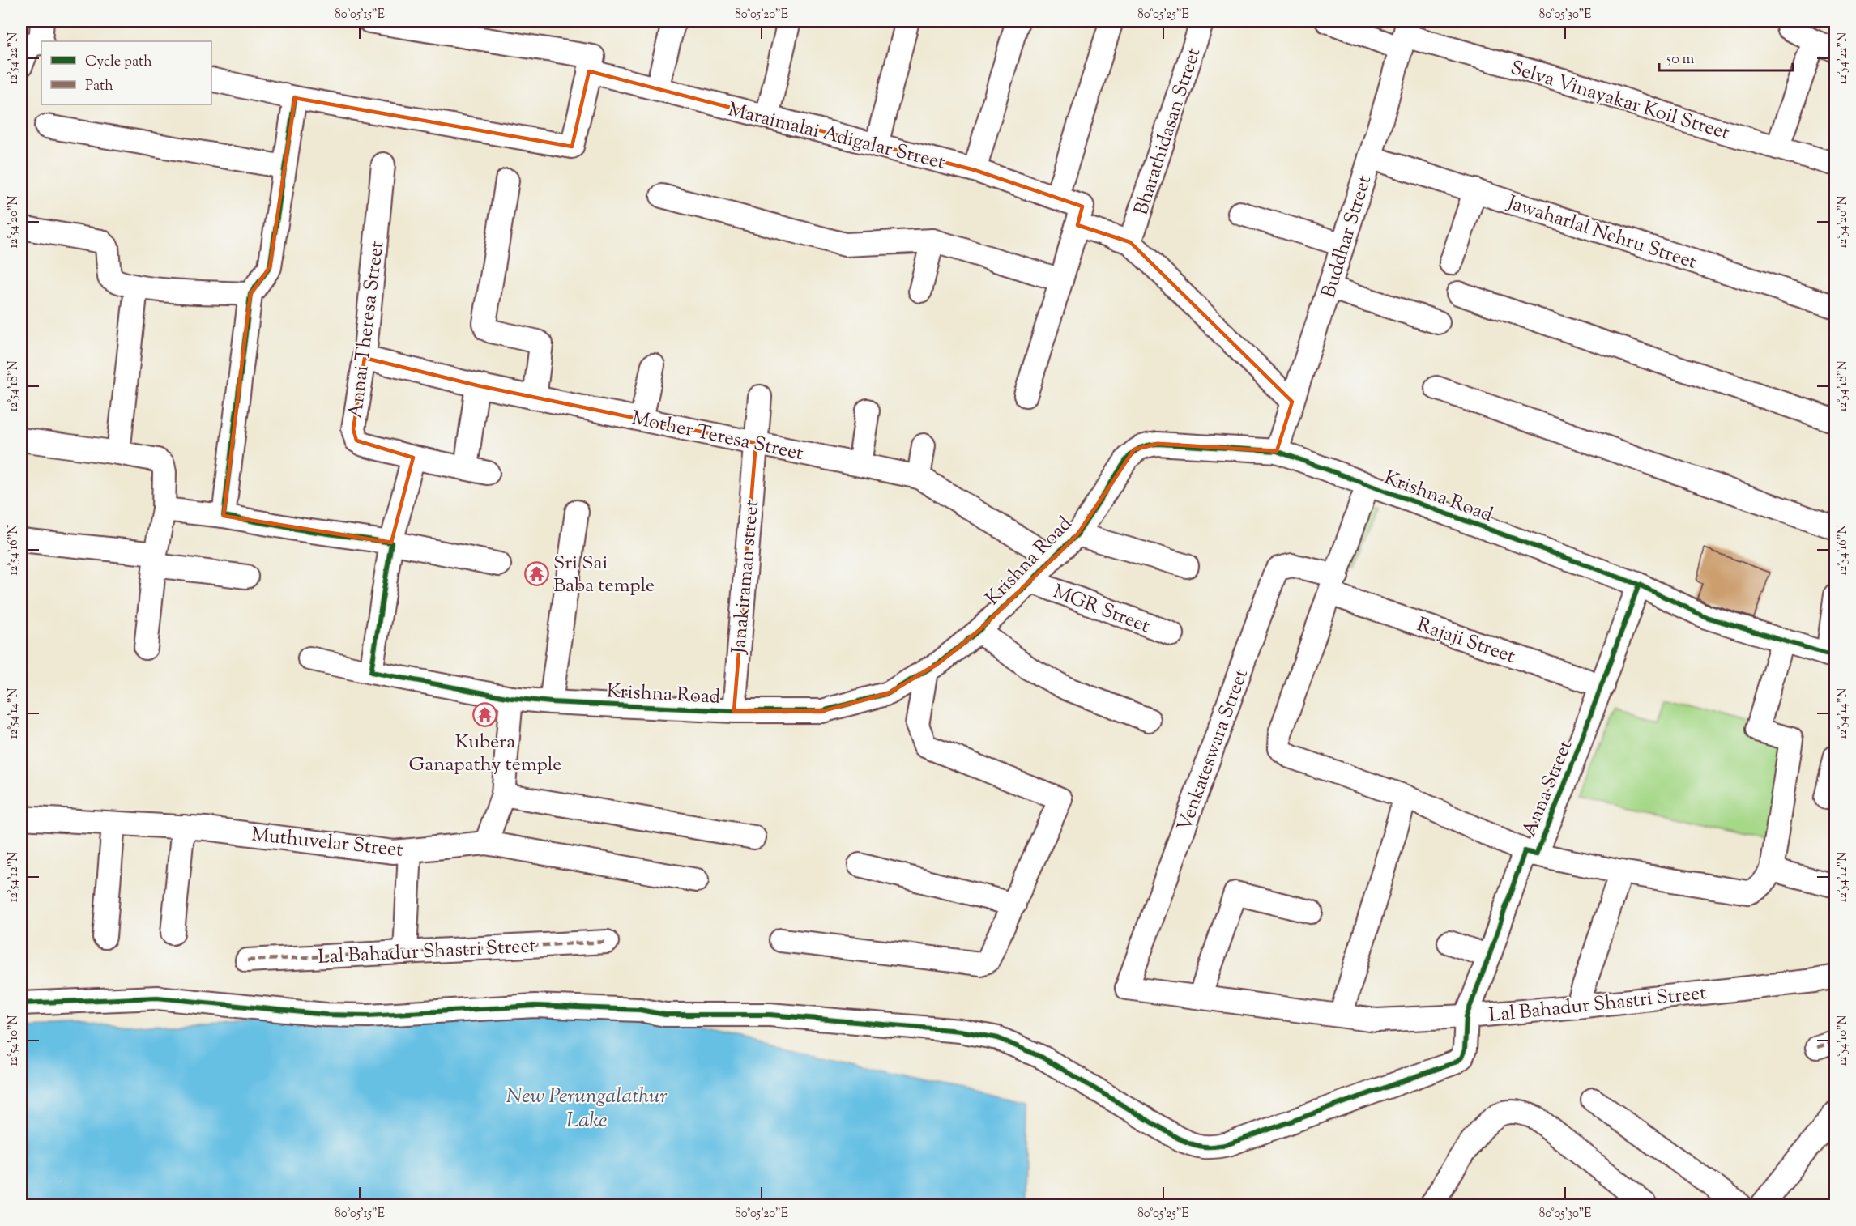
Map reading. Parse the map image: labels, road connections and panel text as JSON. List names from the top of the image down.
{
  "streets": {
    "street": [
      "Selva Vinayakar Koil Street",
      "Bharathidasan Street",
      "Maraimalai Adigalar Street",
      "Jawaharlal Nehru Street",
      "Buddhar Street",
      "Annai Theresa Street",
      "Mother Teresa Street",
      "Krishna Road",
      "Janakiraman street",
      "MGR Street",
      "Rajaji Street",
      "Venkateswara Street",
      "Anna Street",
      "Muthuvelar Street",
      "Lal Bahadur Shastri Street"
    ]
  },
  "crossings": [
    ["Selva Vinayakar Koil Street", "Buddhar Street"],
    ["Bharathidasan Street", "Maraimalai Adigalar Street"],
    ["Jawaharlal Nehru Street", "Buddhar Street"],
    ["Buddhar Street", "Krishna Road"],
    ["Annai Theresa Street", "Mother Teresa Street"],
    ["Mother Teresa Street", "Krishna Road"],
    ["Mother Teresa Street", "Janakiraman street"],
    ["Krishna Road", "Janakiraman street"],
    ["Krishna Road", "MGR Street"],
    ["Krishna Road", "Anna Street"],
    ["Rajaji Street", "Venkateswara Street"],
    ["Rajaji Street", "Anna Street"],
    ["Venkateswara Street", "Lal Bahadur Shastri Street"],
    ["Anna Street", "Lal Bahadur Shastri Street"]
  ],
  "water": ["New Perungalathur Lake"],
  "places": {
    "temple": ["Sri Sai Baba temple", "Kubera Ganapathy temple"]
  },
  "legend": ["Cycle path", "Path"],
  "scale_bar": "50 m",
  "coordinates": [
    "80°05'15\"E",
    "80°05'20\"E",
    "80°05'25\"E",
    "80°05'30\"E",
    "12°54'22\"N",
    "12°54'20\"N",
    "12°54'18\"N",
    "12°54'16\"N",
    "12°54'14\"N",
    "12°54'12\"N",
    "12°54'10\"N"
  ]
}
